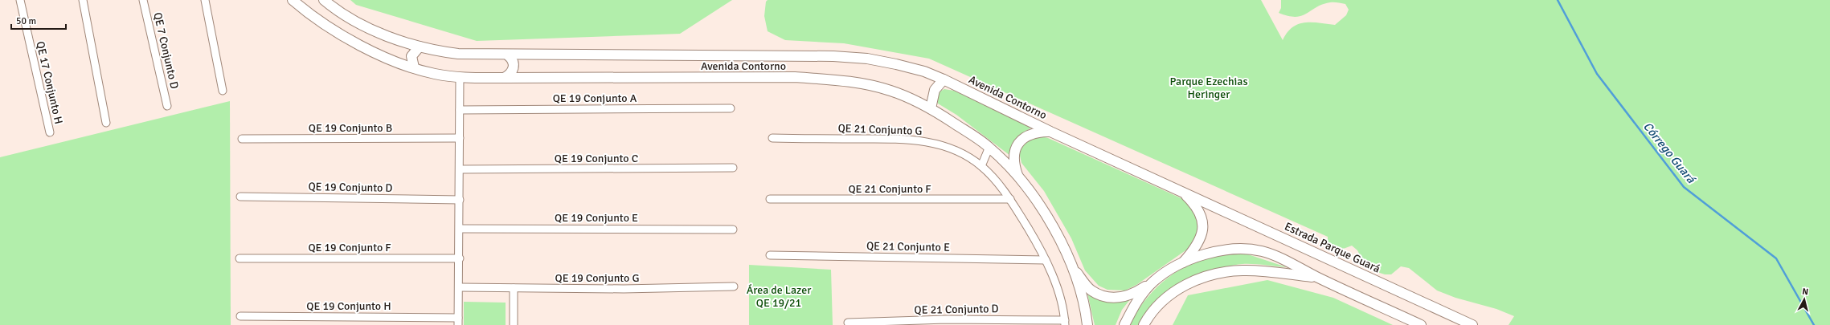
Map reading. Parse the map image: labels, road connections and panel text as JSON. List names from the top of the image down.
{
  "streets": {
    "main road": ["Avenida Contorno", "Estrada Parque Guará"],
    "street": [
      "QE 7 Conjunto D",
      "QE 17 Conjunto H",
      "QE 19 Conjunto A",
      "QE 19 Conjunto B",
      "QE 21 Conjunto G",
      "QE 19 Conjunto C",
      "QE 19 Conjunto D",
      "QE 21 Conjunto F",
      "QE 19 Conjunto E",
      "QE 21 Conjunto E",
      "QE 19 Conjunto F",
      "QE 19 Conjunto G",
      "QE 19 Conjunto H",
      "QE 21 Conjunto D"
    ]
  },
  "crossings": [
    ["Avenida Contorno", "Estrada Parque Guará"]
  ],
  "water": ["Córrego Guará"],
  "parks": ["Parque Ezechias Heringer", "Área de Lazer QE 19/21"],
  "scale_bar": "50 m",
  "north": "top"
}
